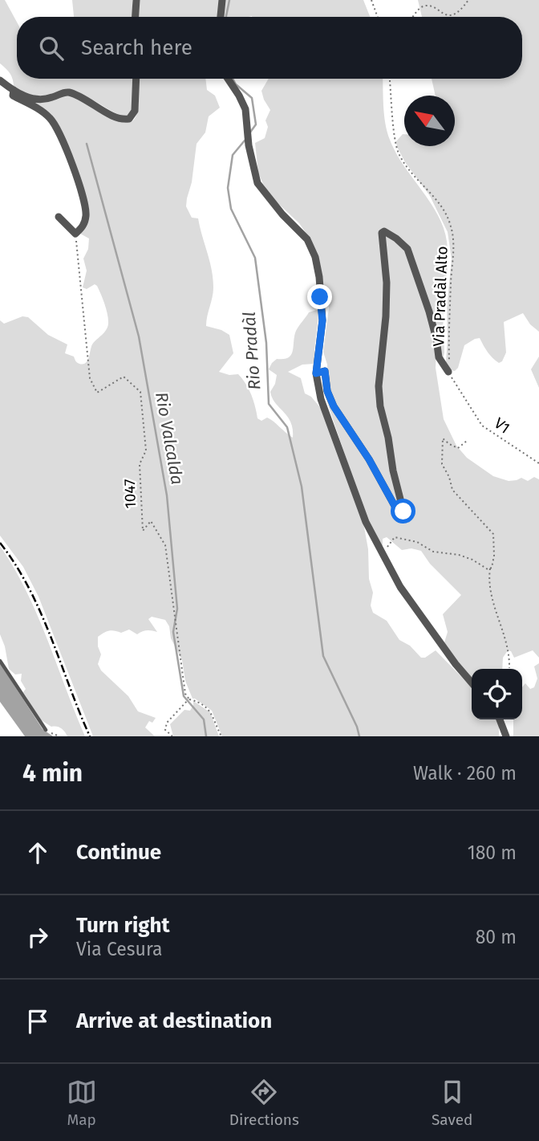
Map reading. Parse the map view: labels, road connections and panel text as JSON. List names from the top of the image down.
{
  "streets": {
    "path": ["Via Pradàl Alto", "V1", "1047"]
  },
  "crossings": [
    ["Via Pradàl Alto", "V1"]
  ],
  "water": ["Rio Pradàl", "Rio Valcalda"],
  "north": "top left",
  "page": {
    "search": "Search here",
    "heading": ["4 min", "Walk · 260 m"],
    "list": [
      ["Continue", "180 m"],
      ["Turn right", "Via Cesura", "80 m"],
      "Arrive at destination"
    ],
    "nav": ["Map", "Directions", "Saved"]
  }
}
